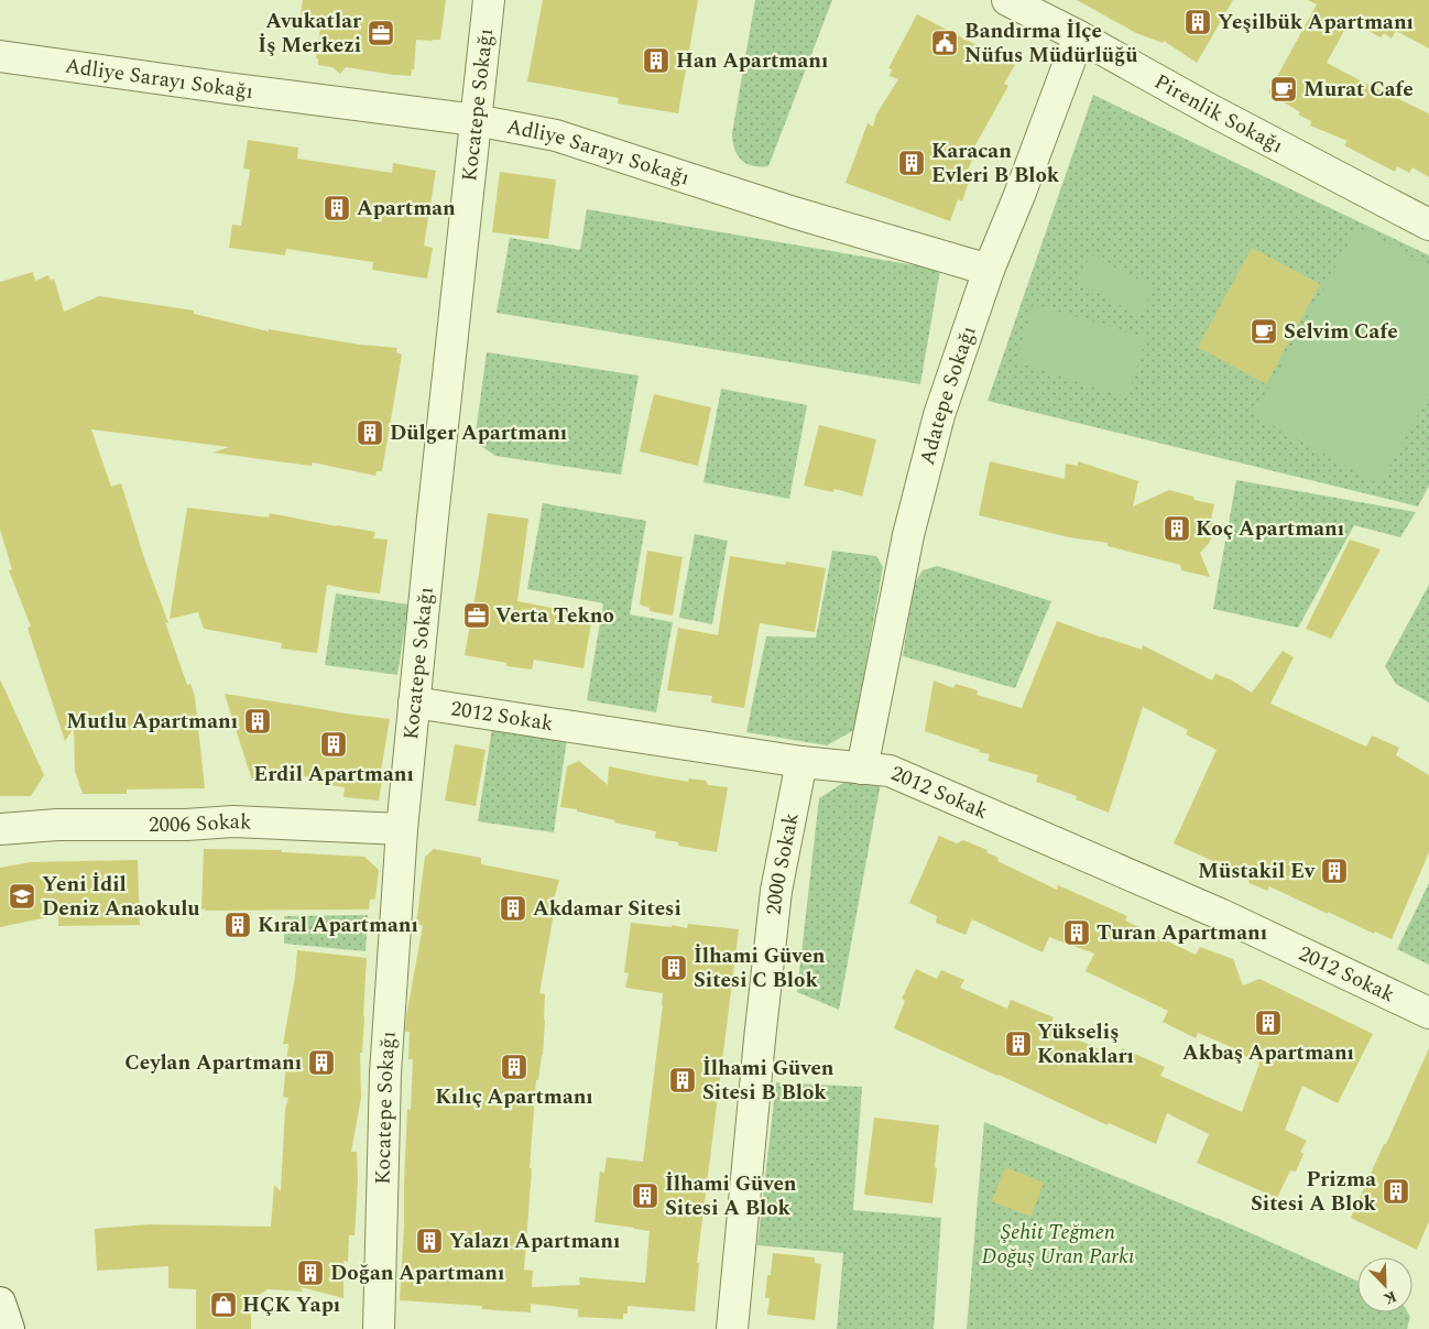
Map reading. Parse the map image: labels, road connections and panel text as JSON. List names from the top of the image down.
{
  "streets": {
    "street": [
      "Adliye Sarayı Sokağı",
      "Kocatepe Sokağı",
      "Pirenlik Sokağı",
      "Adatepe Sokağı",
      "2012 Sokak",
      "2006 Sokak",
      "2000 Sokak"
    ]
  },
  "crossings": [
    ["Adliye Sarayı Sokağı", "Kocatepe Sokağı"],
    ["Adliye Sarayı Sokağı", "Adatepe Sokağı"],
    ["Kocatepe Sokağı", "2012 Sokak"],
    ["Kocatepe Sokağı", "2006 Sokak"],
    ["Pirenlik Sokağı", "Adatepe Sokağı"],
    ["Adatepe Sokağı", "2012 Sokak"],
    ["2012 Sokak", "2000 Sokak"]
  ],
  "parks": ["Şehit Teğmen Doğuş Uran Parkı"],
  "places": {
    "building": [
      "Yeşilbük Apartmanı",
      "Han Apartmanı",
      "Karacan Evleri B Blok",
      "Apartman",
      "Dülger Apartmanı",
      "Koç Apartmanı",
      "Mutlu Apartmanı",
      "Erdil Apartmanı",
      "Müstakil Ev",
      "Akdamar Sitesi",
      "Kıral Apartmanı",
      "Turan Apartmanı",
      "İlhami Güven Sitesi C Blok",
      "Akbaş Apartmanı",
      "Yükseliş Konakları",
      "Ceylan Apartmanı",
      "Kılıç Apartmanı",
      "İlhami Güven Sitesi B Blok",
      "Prizma Sitesi A Blok",
      "İlhami Güven Sitesi A Blok",
      "Yalazı Apartmanı",
      "Doğan Apartmanı"
    ],
    "office": ["Avukatlar İş Merkezi", "Verta Tekno"],
    "public building": ["Bandırma İlçe Nüfus Müdürlüğü"],
    "cafe": ["Murat Cafe", "Selvim Cafe"],
    "school or university": ["Yeni İdil Deniz Anaokulu"],
    "shop": ["HÇK Yapı"]
  },
  "north": "bottom right"
}
